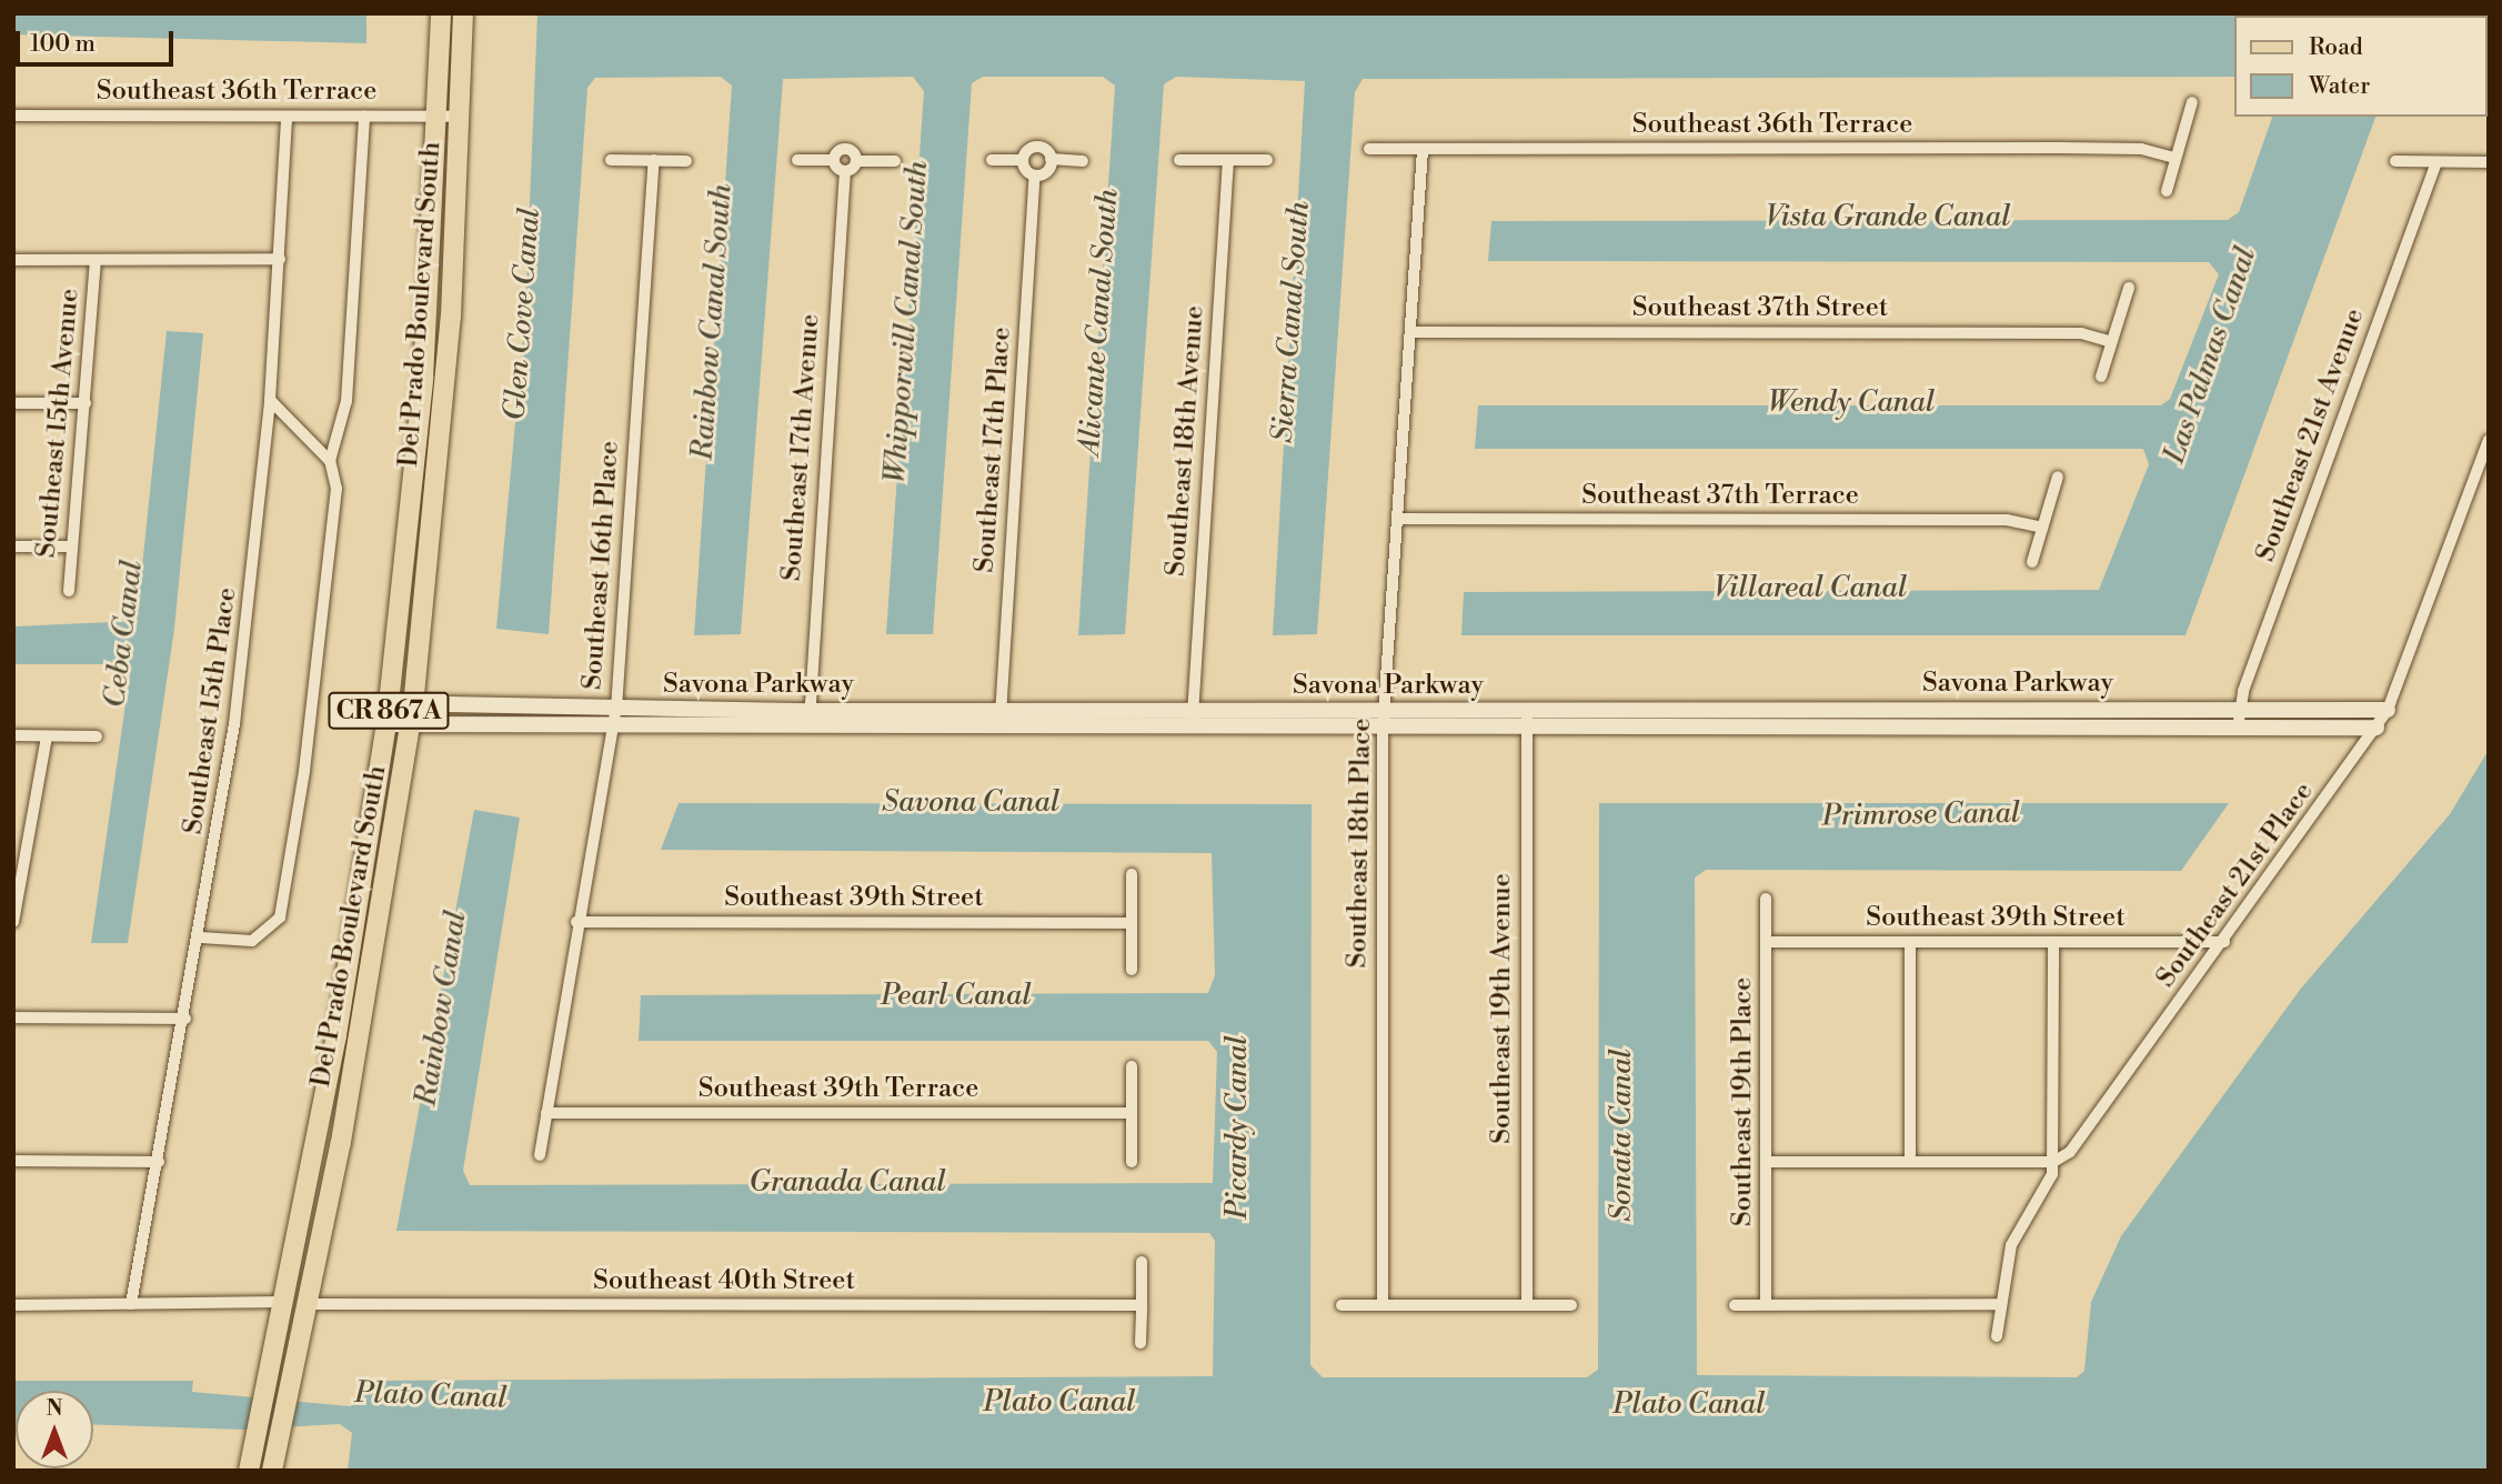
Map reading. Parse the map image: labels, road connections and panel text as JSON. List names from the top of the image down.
{
  "streets": {
    "main road": ["Del Prado Boulevard South", "CR 867A"],
    "street": [
      "Southeast 36th Terrace",
      "Southeast 37th Street",
      "Southeast 15th Avenue",
      "Southeast 21st Avenue",
      "Southeast 18th Avenue",
      "Southeast 17th Avenue",
      "Southeast 17th Place",
      "Southeast 37th Terrace",
      "Southeast 16th Place",
      "Savona Parkway",
      "Southeast 15th Place",
      "Southeast 18th Place",
      "Southeast 21st Place",
      "Southeast 39th Street",
      "Southeast 19th Avenue",
      "Southeast 39th Terrace",
      "Southeast 19th Place",
      "Southeast 40th Street"
    ]
  },
  "crossings": [
    ["Southeast 36th Terrace", "Del Prado Boulevard South"],
    ["Southeast 36th Terrace", "Southeast 15th Place"],
    ["Southeast 36th Terrace", "Southeast 18th Place"],
    ["Del Prado Boulevard South", "Savona Parkway"],
    ["Del Prado Boulevard South", "Southeast 40th Street"],
    ["Southeast 37th Street", "Southeast 18th Place"],
    ["Southeast 21st Avenue", "Savona Parkway"],
    ["Southeast 18th Avenue", "Savona Parkway"],
    ["Southeast 17th Avenue", "Savona Parkway"],
    ["Southeast 17th Place", "Savona Parkway"],
    ["Southeast 37th Terrace", "Southeast 18th Place"],
    ["Southeast 16th Place", "Savona Parkway"],
    ["Southeast 16th Place", "Southeast 39th Street"],
    ["Southeast 16th Place", "Southeast 39th Terrace"],
    ["Savona Parkway", "Southeast 18th Place"],
    ["Savona Parkway", "Southeast 21st Place"],
    ["Savona Parkway", "Southeast 19th Avenue"],
    ["Southeast 21st Place", "Southeast 39th Street"],
    ["Southeast 39th Street", "Southeast 19th Place"]
  ],
  "water": [
    "Vista Grande Canal",
    "Glen Cove Canal",
    "Rainbow Canal South",
    "Whipporwill Canal South",
    "Alicante Canal South",
    "Sierra Canal South",
    "Las Palmas Canal",
    "Wendy Canal",
    "Villareal Canal",
    "Ceba Canal",
    "Savona Canal",
    "Primrose Canal",
    "Pearl Canal",
    "Rainbow Canal",
    "Picardy Canal",
    "Sonata Canal",
    "Granada Canal",
    "Plato Canal"
  ],
  "legend": ["Road", "Water"],
  "scale_bar": "100 m",
  "north": "top"
}
